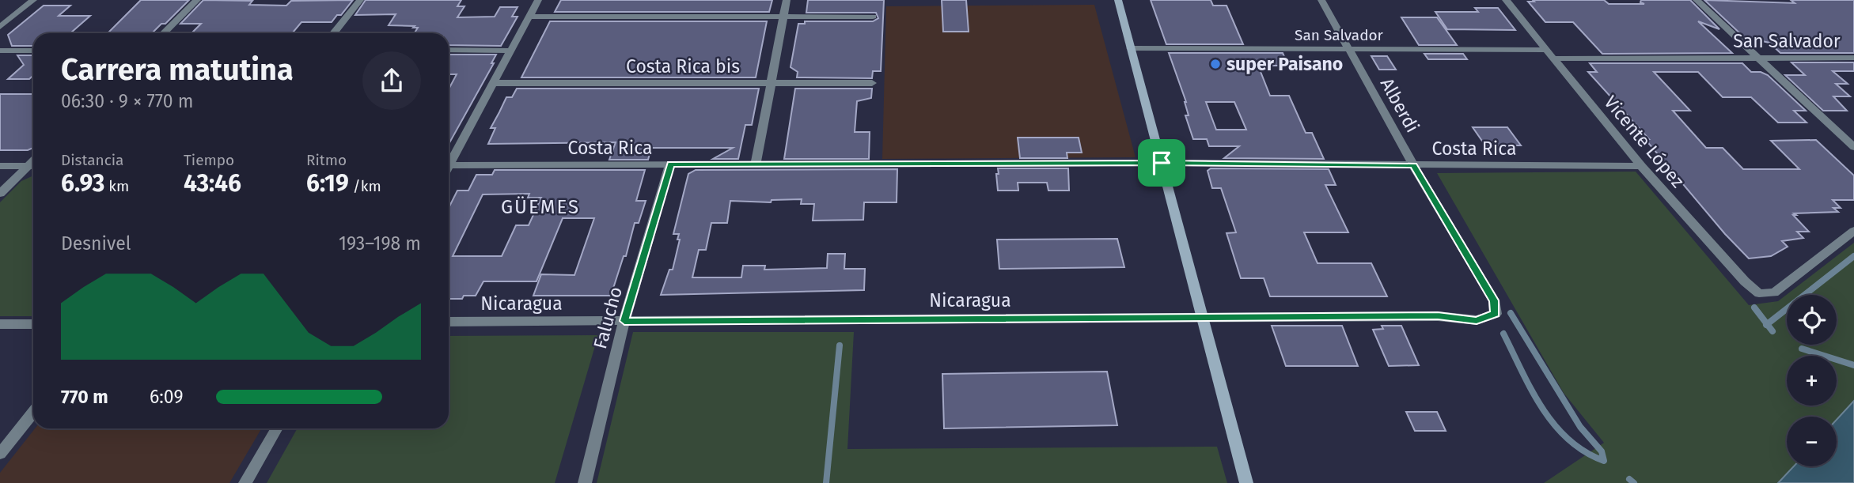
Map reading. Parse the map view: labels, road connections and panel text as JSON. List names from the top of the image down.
{
  "streets": {
    "street": [
      "San Salvador",
      "Costa Rica bis",
      "Alberdi",
      "Vicente López",
      "Costa Rica",
      "Nicaragua",
      "Falucho"
    ]
  },
  "crossings": [
    ["San Salvador", "Alberdi"],
    ["San Salvador", "Vicente López"],
    ["Alberdi", "Costa Rica"],
    ["Alberdi", "Nicaragua"],
    ["Vicente López", "Costa Rica"],
    ["Costa Rica", "Falucho"],
    ["Nicaragua", "Falucho"]
  ],
  "districts": ["GÜEMES"],
  "places": ["super Paisano"],
  "page": {
    "heading": ["Carrera matutina", "06:30 · 9 × 770 m"],
    "stats": [
      ["Distancia", "6.93 km"],
      ["Tiempo", "43:46"],
      ["Ritmo", "6:19 /km"]
    ],
    "chart": ["Desnivel", "193–198 m"],
    "map_buttons": ["+", "−"],
    "list": [
      {
        "name": "770 m",
        "note": "6:09"
      }
    ]
  }
}
